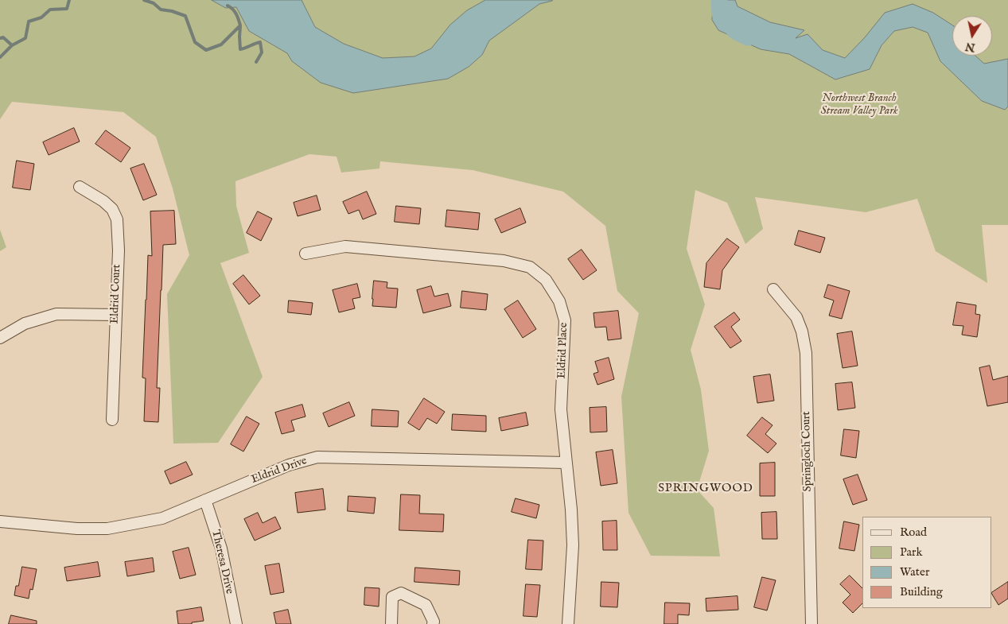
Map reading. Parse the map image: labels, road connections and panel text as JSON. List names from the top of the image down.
{
  "streets": {
    "street": [
      "Eldrid Court",
      "Eldrid Place",
      "Springloch Court",
      "Eldrid Drive",
      "Theresa Drive"
    ]
  },
  "crossings": [
    ["Eldrid Place", "Eldrid Drive"],
    ["Eldrid Drive", "Theresa Drive"]
  ],
  "districts": ["SPRINGWOOD"],
  "parks": ["Northwest Branch Stream Valley Park"],
  "legend": [
    "Road",
    "Park",
    "Water",
    "Building"
  ],
  "north": "bottom"
}
